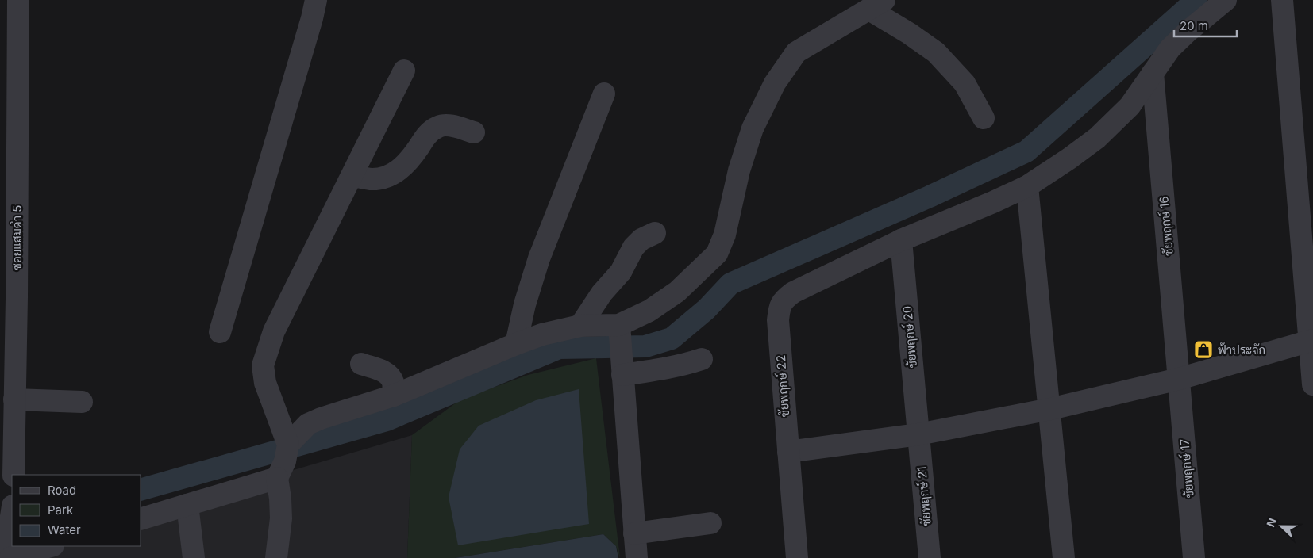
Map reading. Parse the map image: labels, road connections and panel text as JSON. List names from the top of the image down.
{
  "streets": {
    "street": [
      "ชัยพฤกษ์ 16",
      "ซอยแสมดำ 5",
      "ชัยพฤกษ์ 20",
      "ชัยพฤกษ์ 22",
      "ชัยพฤกษ์ 17",
      "ชัยพฤกษ์ 21"
    ]
  },
  "crossings": [
    ["ชัยพฤกษ์ 16", "ชัยพฤกษ์ 22"],
    ["ชัยพฤกษ์ 16", "ชัยพฤกษ์ 17"],
    ["ชัยพฤกษ์ 20", "ชัยพฤกษ์ 22"],
    ["ชัยพฤกษ์ 20", "ชัยพฤกษ์ 21"]
  ],
  "places": {
    "shop": ["ฟ้าประจัก"]
  },
  "legend": ["Road", "Park", "Water"],
  "scale_bar": "20 m",
  "north": "left"
}
